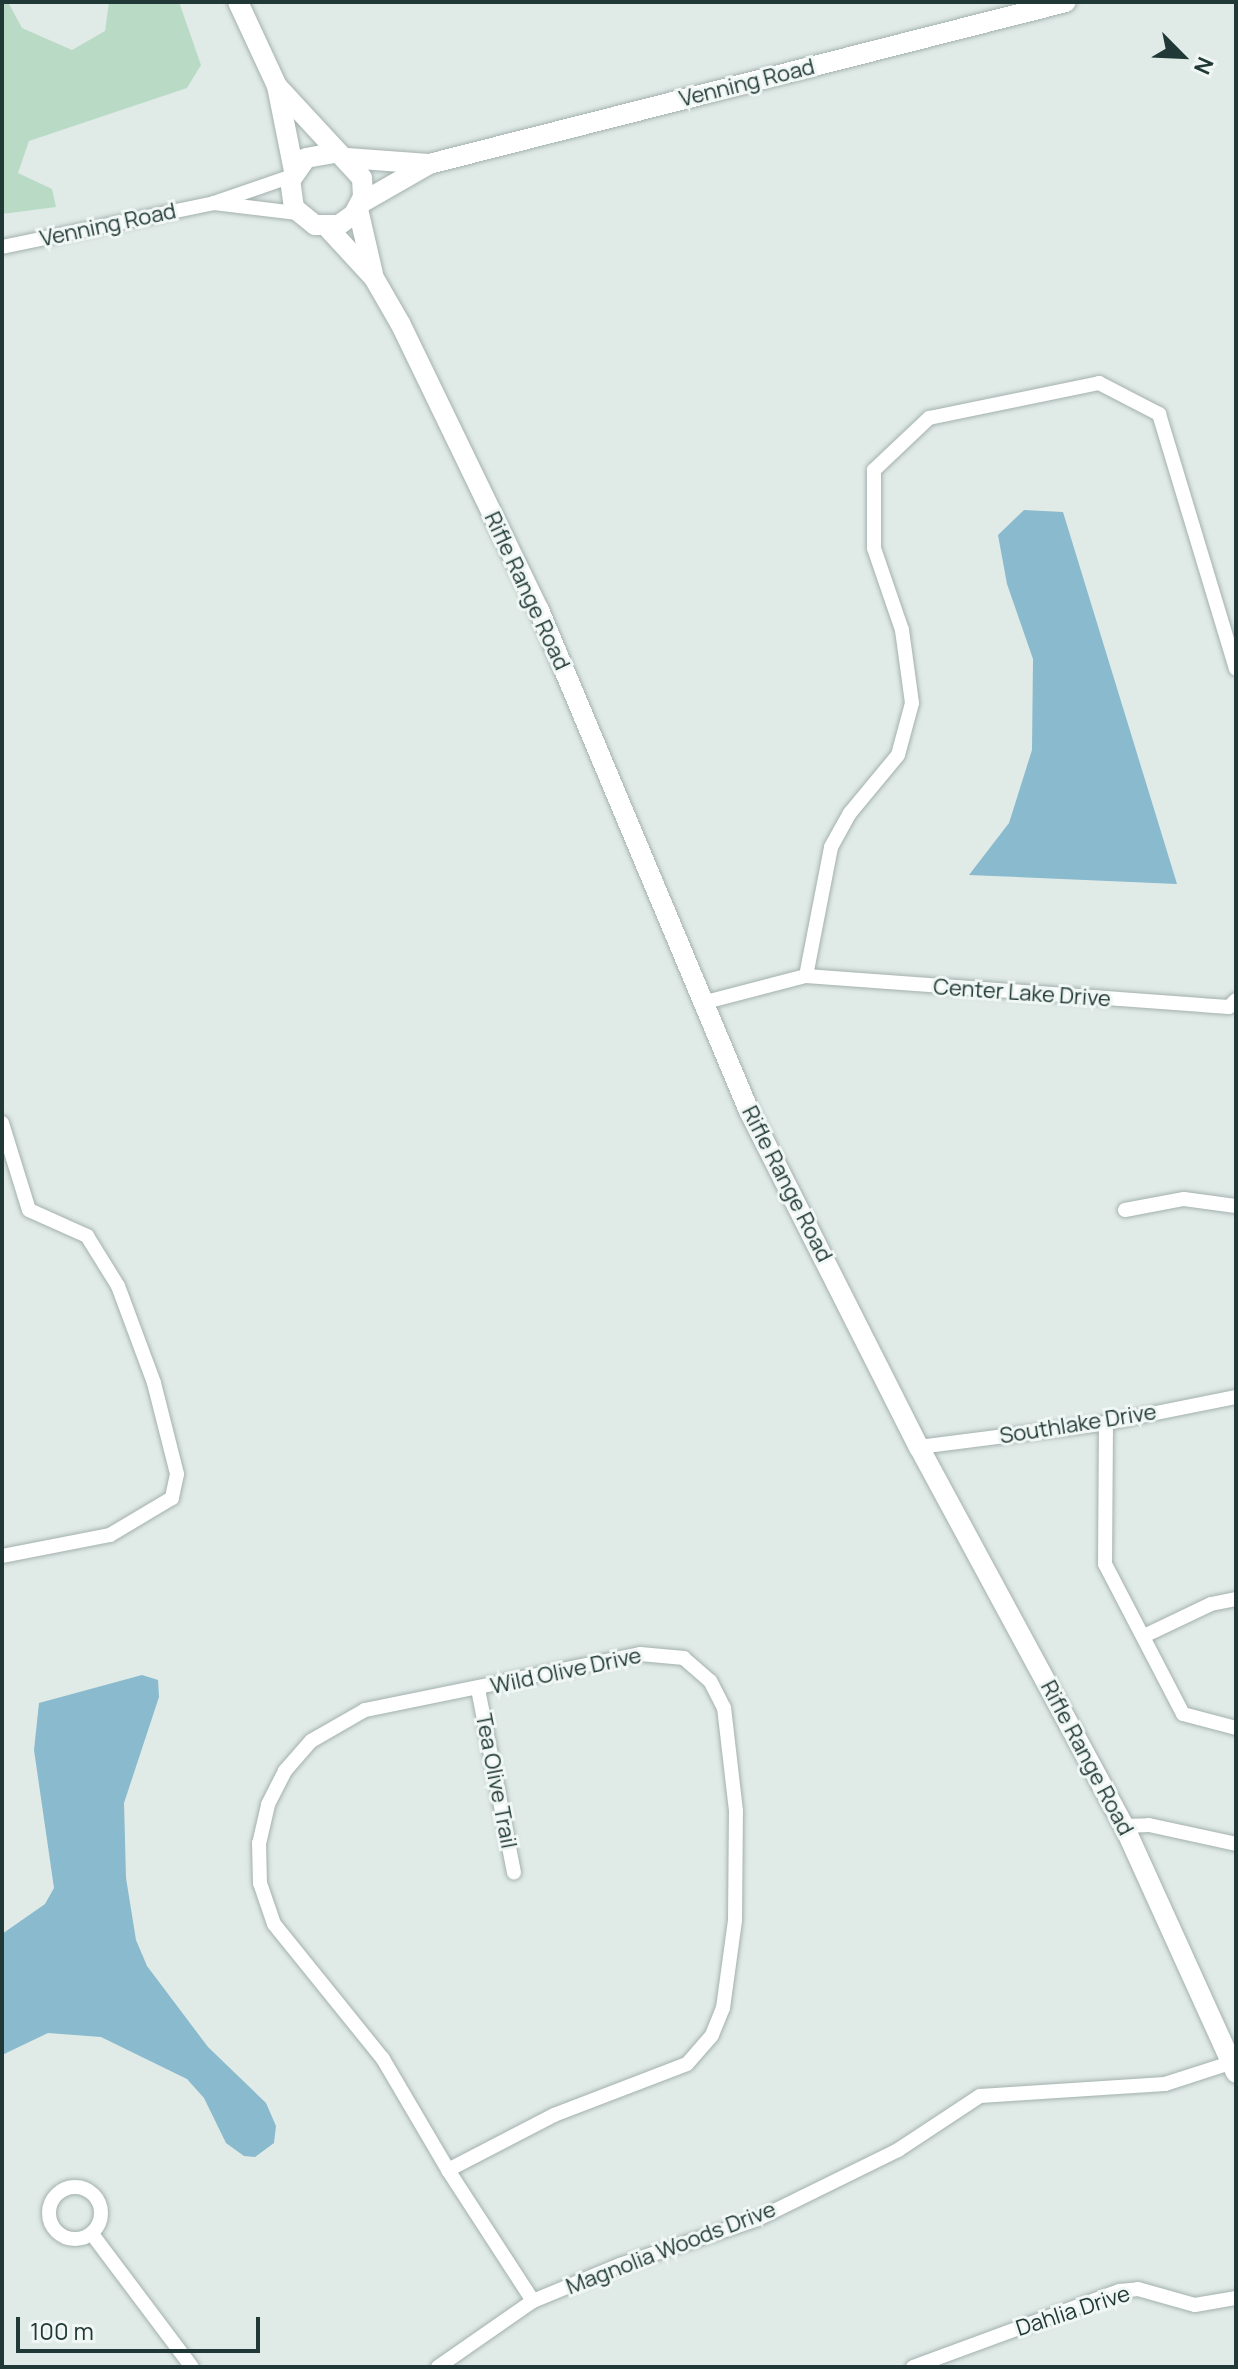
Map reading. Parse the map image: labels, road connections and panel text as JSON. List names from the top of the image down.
{
  "streets": {
    "main road": ["Venning Road", "Rifle Range Road"],
    "street": [
      "Center Lake Drive",
      "Southlake Drive",
      "Wild Olive Drive",
      "Tea Olive Trail",
      "Magnolia Woods Drive",
      "Dahlia Drive"
    ]
  },
  "crossings": [
    ["Venning Road", "Rifle Range Road"],
    ["Rifle Range Road", "Center Lake Drive"],
    ["Rifle Range Road", "Southlake Drive"],
    ["Rifle Range Road", "Magnolia Woods Drive"],
    ["Wild Olive Drive", "Tea Olive Trail"],
    ["Wild Olive Drive", "Magnolia Woods Drive"]
  ],
  "scale_bar": "100 m",
  "north": "bottom right"
}
